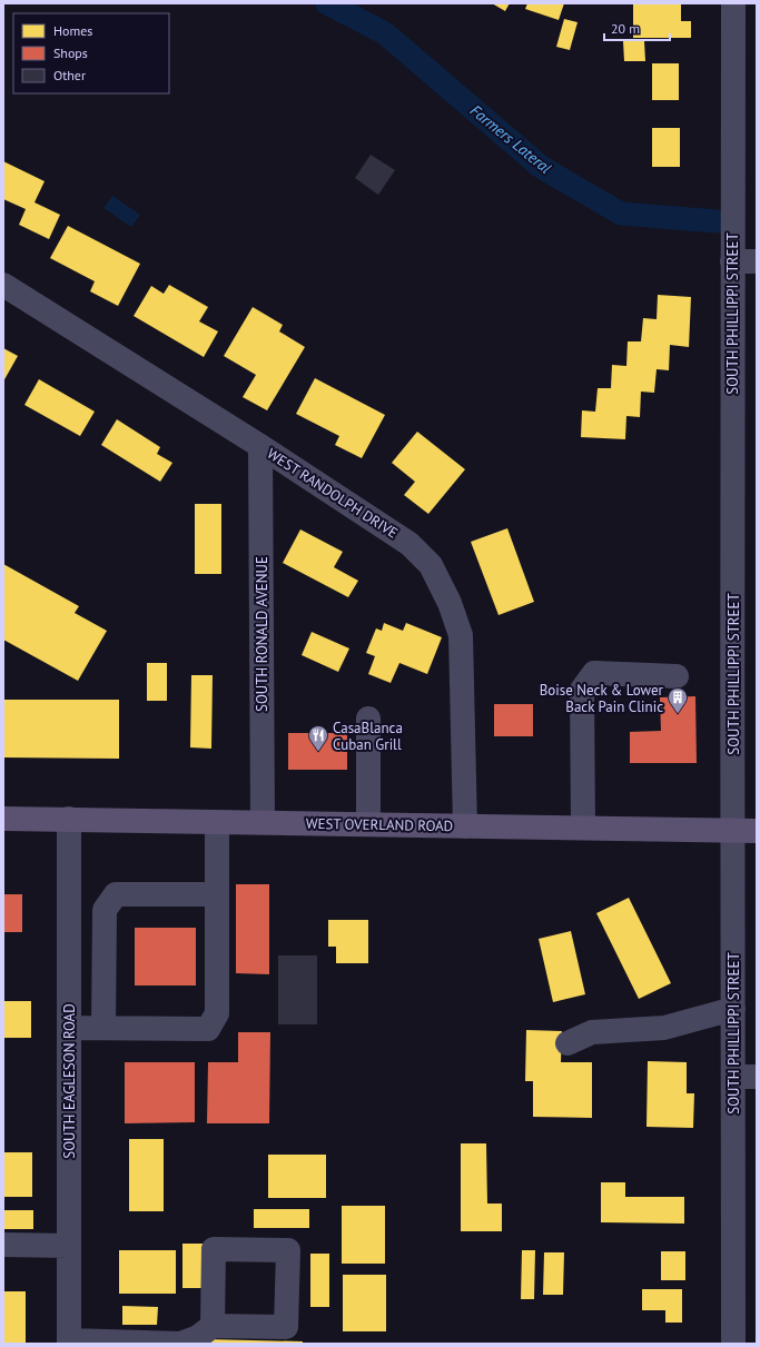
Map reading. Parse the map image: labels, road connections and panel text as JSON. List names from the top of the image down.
{
  "streets": {
    "main road": ["WEST OVERLAND ROAD"],
    "street": [
      "SOUTH PHILLIPPI STREET",
      "WEST RANDOLPH DRIVE",
      "SOUTH RONALD AVENUE",
      "SOUTH EAGLESON ROAD"
    ]
  },
  "crossings": [
    ["SOUTH PHILLIPPI STREET", "WEST OVERLAND ROAD"],
    ["WEST RANDOLPH DRIVE", "SOUTH RONALD AVENUE"],
    ["WEST RANDOLPH DRIVE", "WEST OVERLAND ROAD"],
    ["SOUTH RONALD AVENUE", "WEST OVERLAND ROAD"],
    ["WEST OVERLAND ROAD", "SOUTH EAGLESON ROAD"]
  ],
  "water": ["Farmers Lateral"],
  "places": {
    "building": ["Boise Neck & Lower Back Pain Clinic"],
    "restaurant": ["CasaBlanca Cuban Grill"]
  },
  "legend": ["Homes", "Shops", "Other"],
  "scale_bar": "20 m"
}
